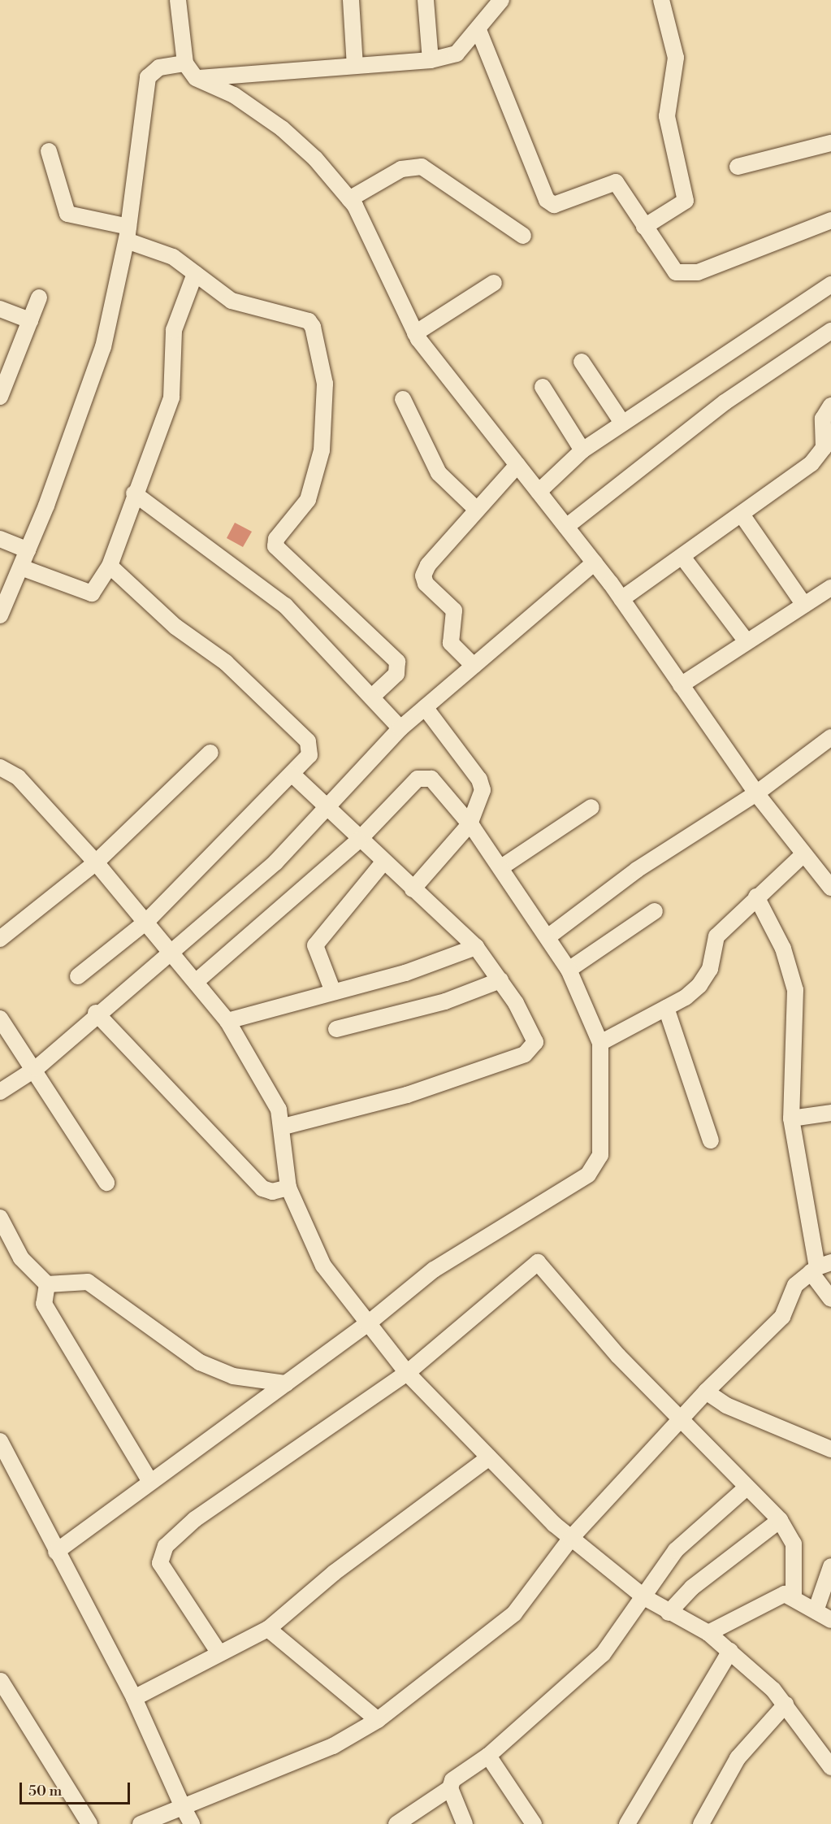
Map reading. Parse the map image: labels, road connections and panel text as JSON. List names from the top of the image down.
{
  "scale_bar": "50 m"
}
